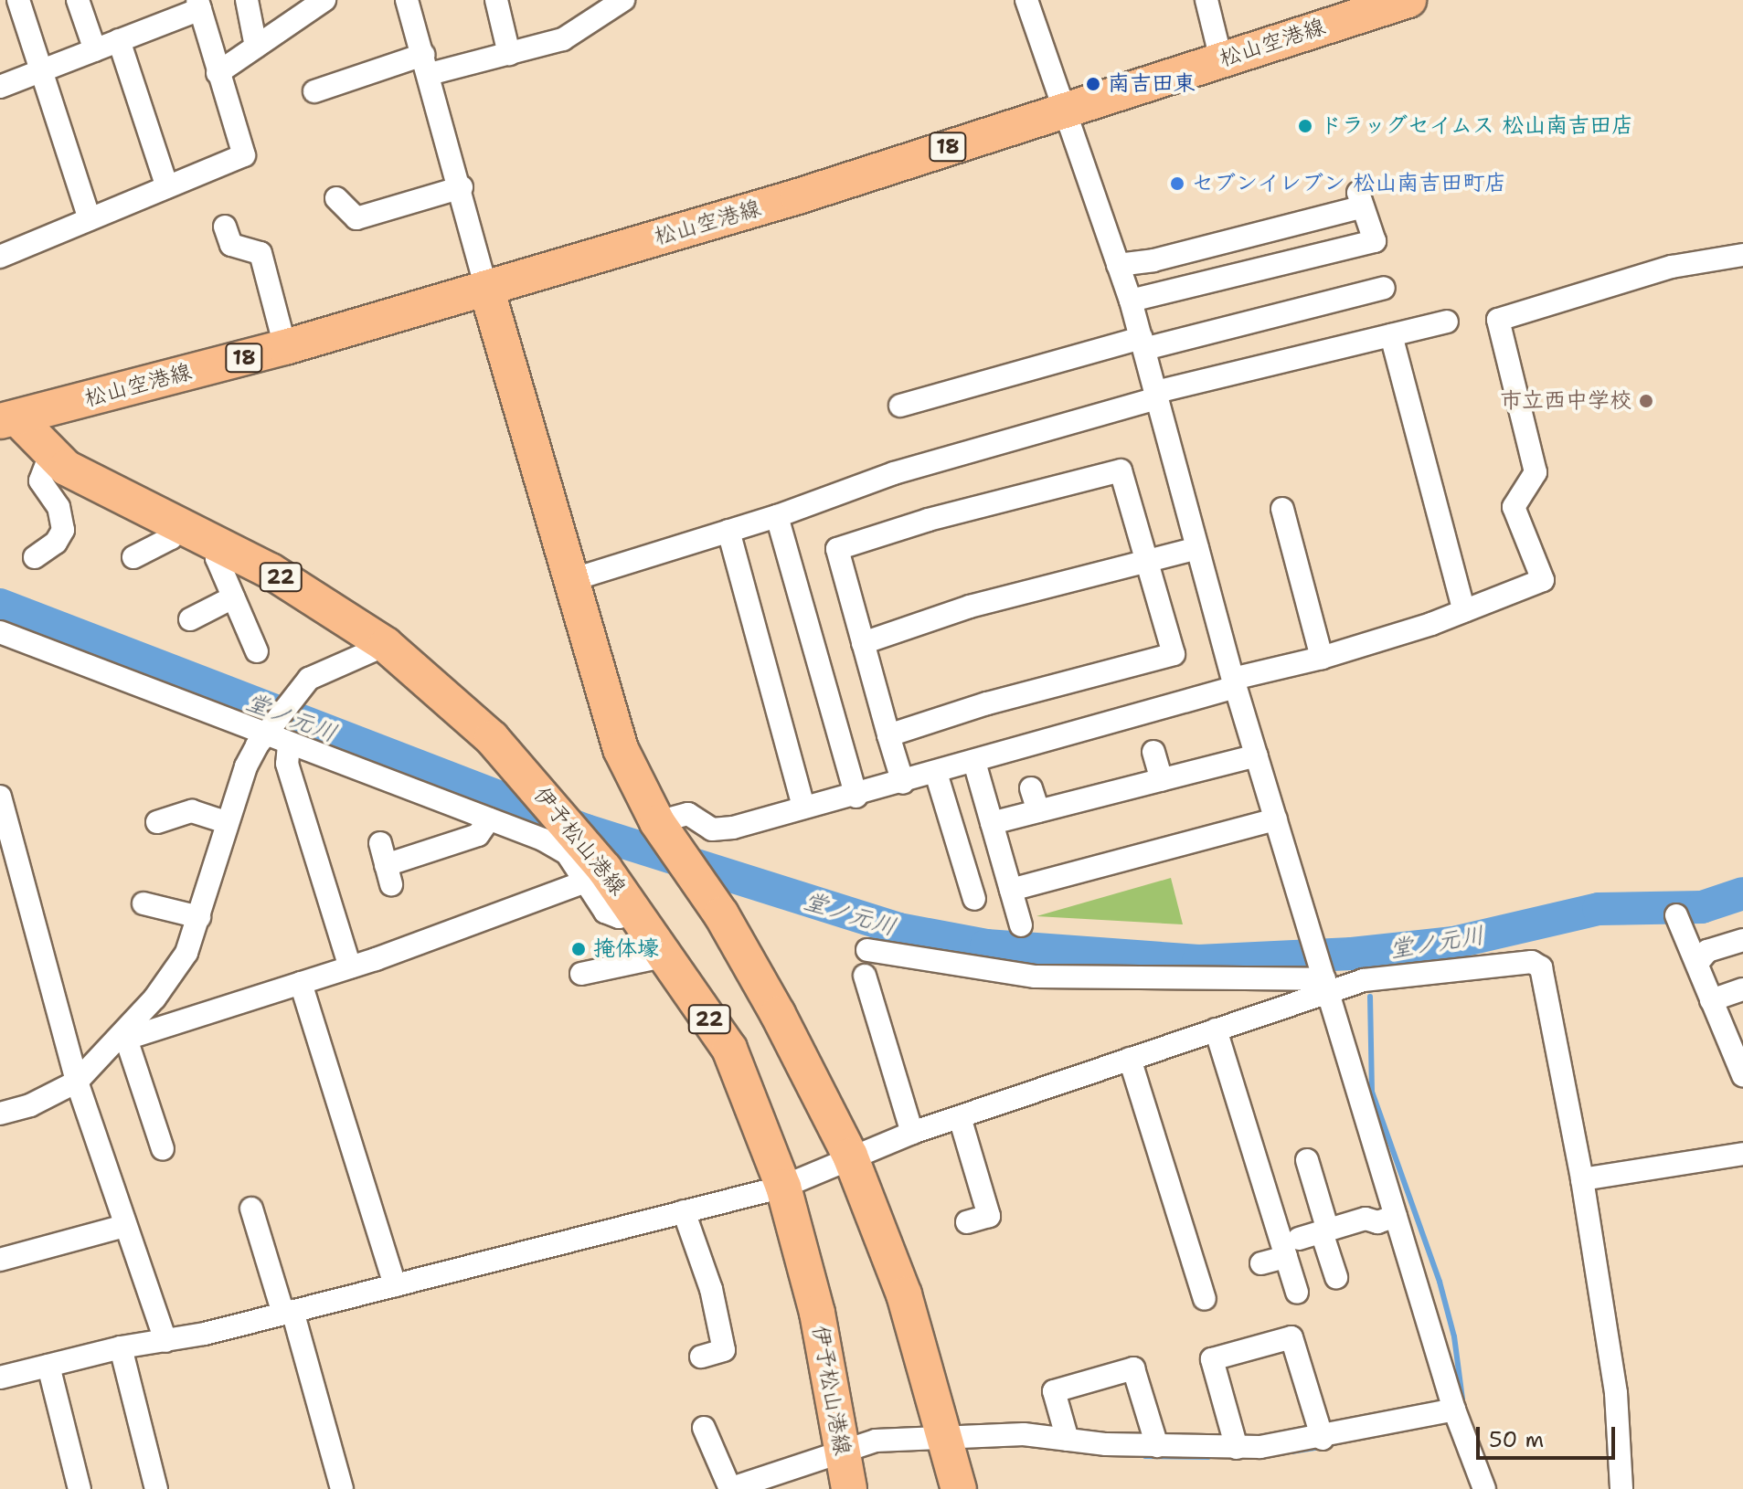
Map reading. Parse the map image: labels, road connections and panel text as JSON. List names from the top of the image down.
{
  "streets": {
    "main road": [
      "松山空港線",
      "18",
      "22",
      "伊予松山港線"
    ]
  },
  "crossings": [
    ["松山空港線", "伊予松山港線"]
  ],
  "water": ["堂ノ元川"],
  "places": [
    "南吉田東",
    "ドラッグセイムス 松山南吉田店",
    "セブンイレブン 松山南吉田町店",
    "市立西中学校",
    "掩体壕"
  ],
  "scale_bar": "50 m"
}
